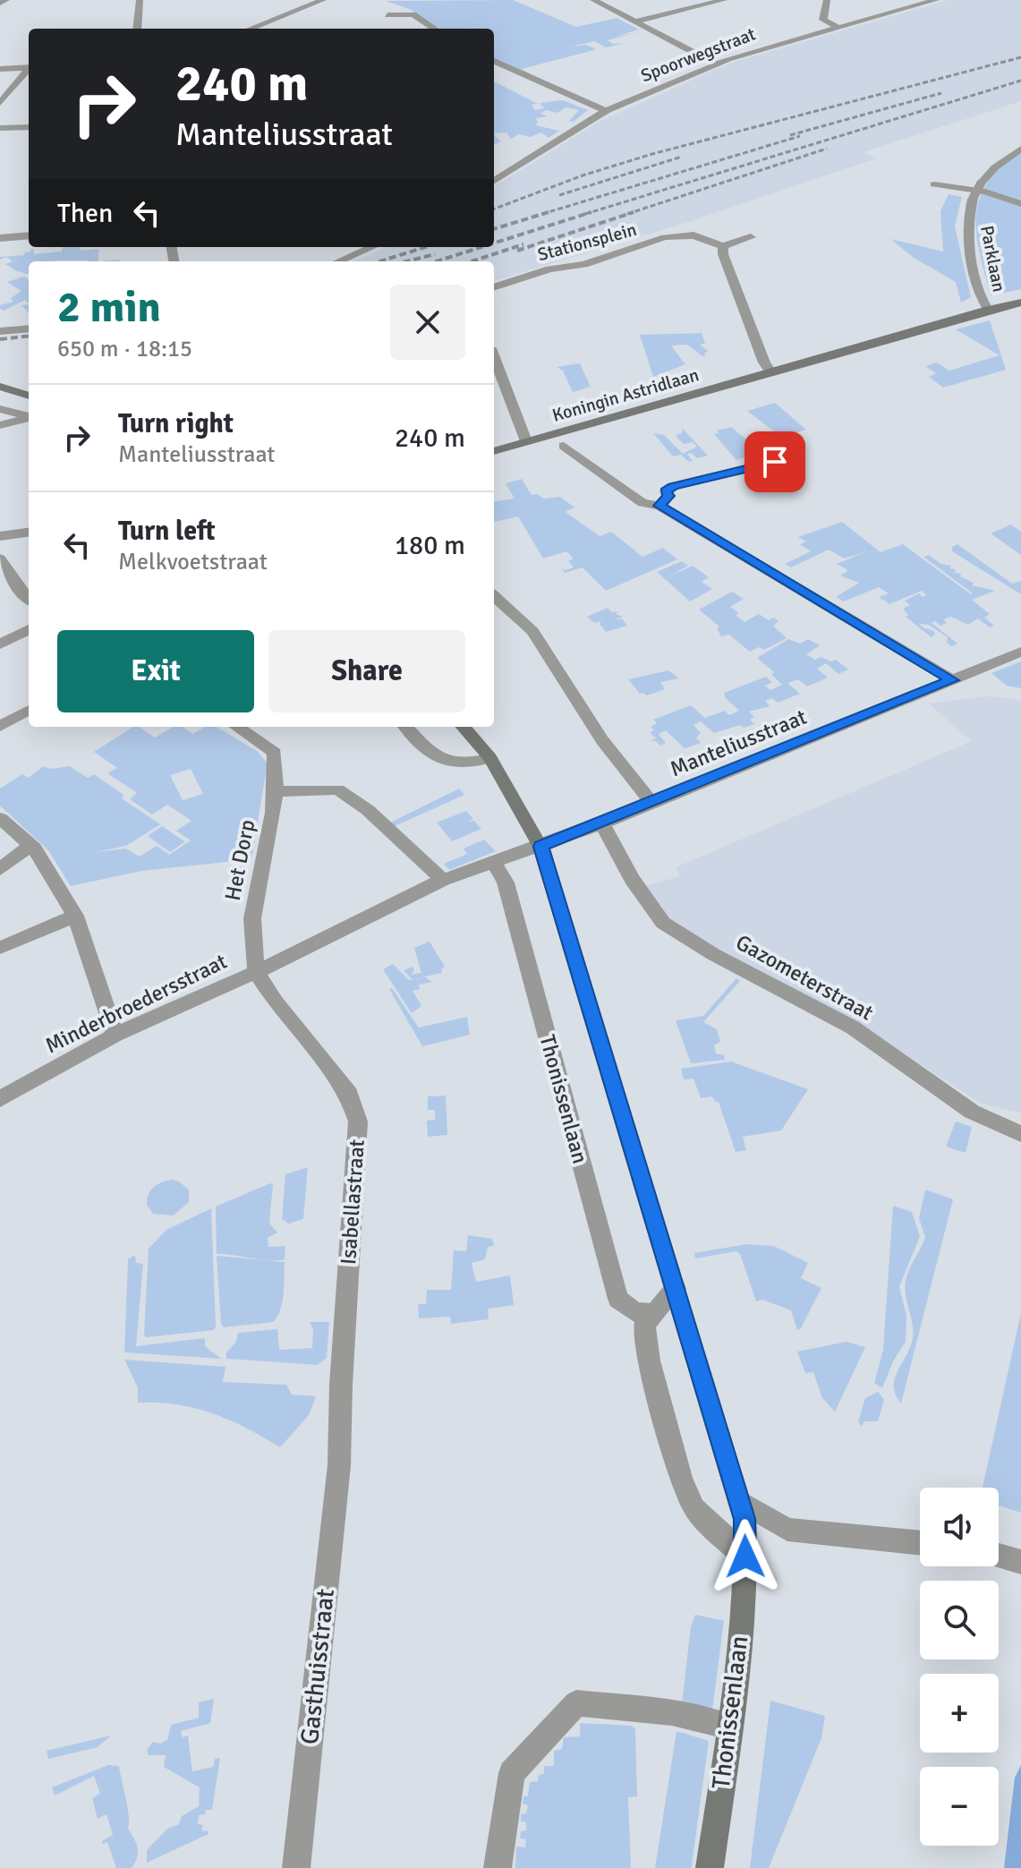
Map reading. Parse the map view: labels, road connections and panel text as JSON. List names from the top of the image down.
{
  "streets": {
    "main road": ["Koningin Astridlaan", "Thonissenlaan"],
    "street": [
      "Spoorwegstraat",
      "Stationsplein",
      "Parklaan",
      "Manteliusstraat",
      "Het Dorp",
      "Gazometerstraat",
      "Minderbroedersstraat",
      "Isabellastraat",
      "Gasthuisstraat"
    ]
  },
  "crossings": [
    ["Parklaan", "Koningin Astridlaan"],
    ["Manteliusstraat", "Gazometerstraat"],
    ["Manteliusstraat", "Thonissenlaan"],
    ["Het Dorp", "Minderbroedersstraat"],
    ["Het Dorp", "Isabellastraat"],
    ["Minderbroedersstraat", "Isabellastraat"],
    ["Isabellastraat", "Gasthuisstraat"]
  ],
  "page": {
    "turn": ["240 m", "Manteliusstraat"],
    "then": "Then",
    "heading": ["2 min", "650 m · 18:15"],
    "list": [
      {
        "name": "Turn right",
        "note": "Manteliusstraat",
        "value": "240 m"
      },
      {
        "name": "Turn left",
        "note": "Melkvoetstraat",
        "value": "180 m"
      }
    ],
    "buttons": ["Exit", "Share"],
    "map_buttons": ["+", "−"]
  }
}
